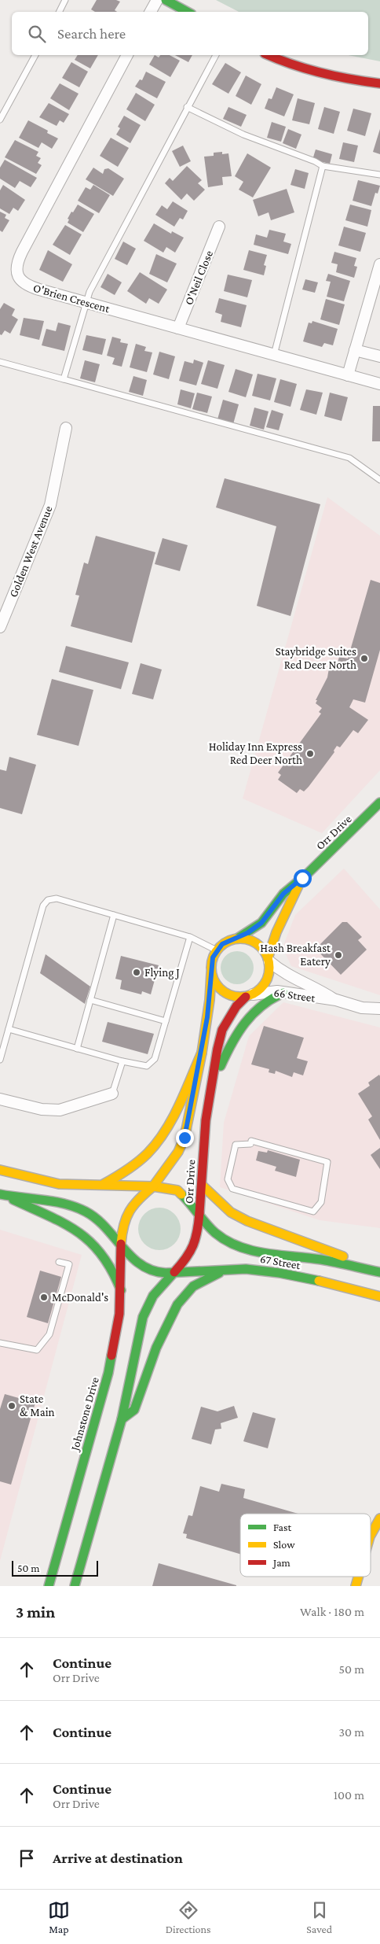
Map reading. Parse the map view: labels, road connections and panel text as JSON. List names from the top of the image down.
{
  "streets": {
    "main road": ["Orr Drive", "67 Street", "Johnstone Drive"],
    "street": [
      "O'Neil Close",
      "O'Brien Crescent",
      "Golden West Avenue",
      "66 Street"
    ]
  },
  "crossings": [
    ["O'Neil Close", "O'Brien Crescent"],
    ["Orr Drive", "66 Street"],
    ["Orr Drive", "67 Street"],
    ["Orr Drive", "Johnstone Drive"],
    ["67 Street", "Johnstone Drive"]
  ],
  "places": [
    "Staybridge Suites Red Deer North",
    "Holiday Inn Express Red Deer North",
    "Hash Breakfast Eatery",
    "Flying J",
    "McDonald's",
    "State & Main"
  ],
  "legend": ["Fast", "Slow", "Jam"],
  "scale_bar": "50 m",
  "page": {
    "search": "Search here",
    "scale": "50 m",
    "heading": ["3 min", "Walk · 180 m"],
    "list": [
      ["Continue", "Orr Drive", "50 m"],
      ["Continue", "30 m"],
      ["Continue", "Orr Drive", "100 m"],
      "Arrive at destination"
    ],
    "nav": ["Map", "Directions", "Saved"]
  }
}
